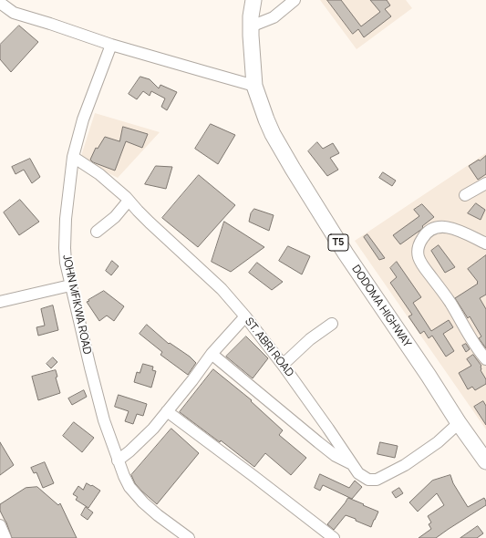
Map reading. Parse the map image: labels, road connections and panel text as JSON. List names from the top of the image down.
{
  "streets": {
    "highway": ["T5", "DODOMA HIGHWAY"],
    "street": ["JOHN MFIKWA ROAD", "ST. ABRI ROAD"]
  },
  "crossings": [
    ["JOHN MFIKWA ROAD", "ST. ABRI ROAD"],
    ["DODOMA HIGHWAY", "ST. ABRI ROAD"]
  ]
}
